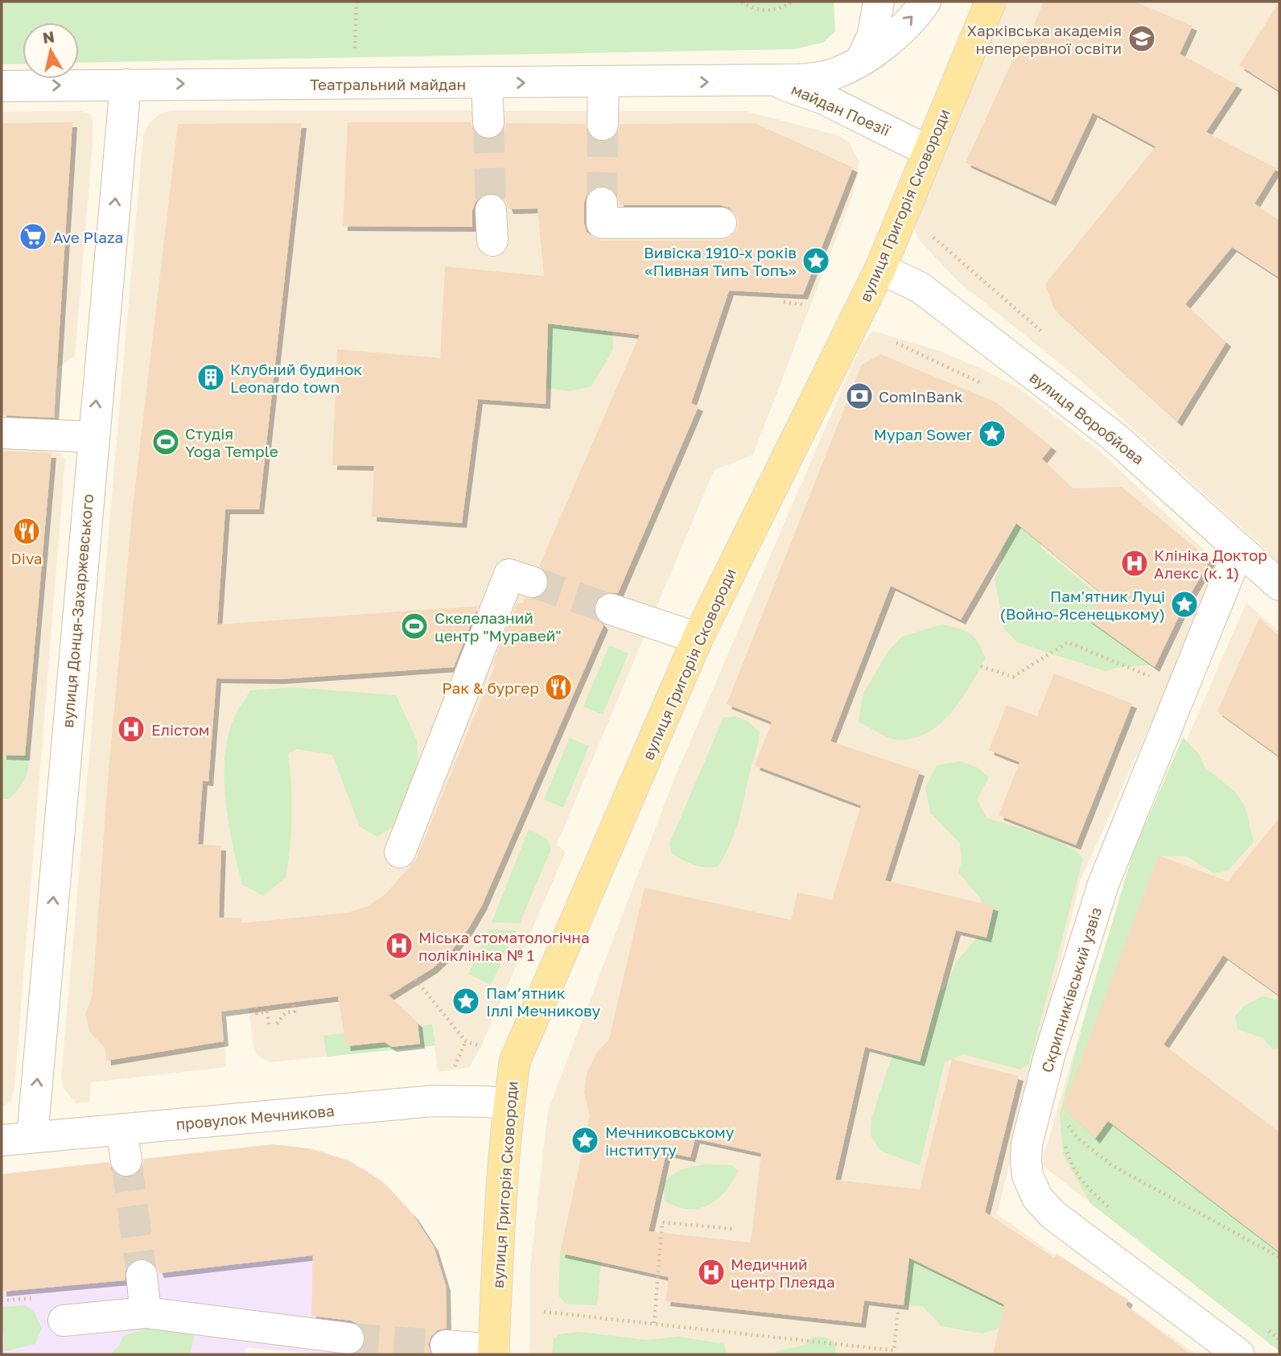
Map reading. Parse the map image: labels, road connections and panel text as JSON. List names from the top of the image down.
{
  "streets": {
    "main road": ["вулиця Григорія Сковороди"],
    "street": [
      "Театральний майдан",
      "майдан Поезії",
      "вулиця Воробйова",
      "вулиця Донця-Захаржевського",
      "Скрипниківський узвіз",
      "провулок Мечникова"
    ]
  },
  "crossings": [
    ["Театральний майдан", "майдан Поезії"],
    ["Театральний майдан", "вулиця Донця-Захаржевського"],
    ["майдан Поезії", "вулиця Григорія Сковороди"],
    ["вулиця Григорія Сковороди", "вулиця Воробйова"],
    ["вулиця Григорія Сковороди", "провулок Мечникова"],
    ["вулиця Воробйова", "Скрипниківський узвіз"],
    ["вулиця Донця-Захаржевського", "провулок Мечникова"]
  ],
  "one_way": ["Театральний майдан", "вулиця Донця-Захаржевського"],
  "places": {
    "school or university": ["Харківська академія неперервної освіти"],
    "supermarket": ["Ave Plaza"],
    "place": [
      "Вивіска 1910-х років «Пивная Типъ Топъ»",
      "Мурал Sower",
      "Пам'ятник Луці (Войно-Ясенецькому)",
      "Пам’ятник Іллі Мечникову",
      "Мечниковському інституту"
    ],
    "building": ["Клубний будинок Leonardo town"],
    "bank": ["ComInBank"],
    "sports": ["Студiя Yoga Temple", "Скелелазний центр \"Муравей\""],
    "restaurant": ["Diva", "Рак & бургер"],
    "hospital": [
      "Клініка Доктор Алекс (к. 1)",
      "Елістом",
      "Міська стоматологічна поліклініка № 1",
      "Медичний центр Плеяда"
    ]
  },
  "north": "top"
}
